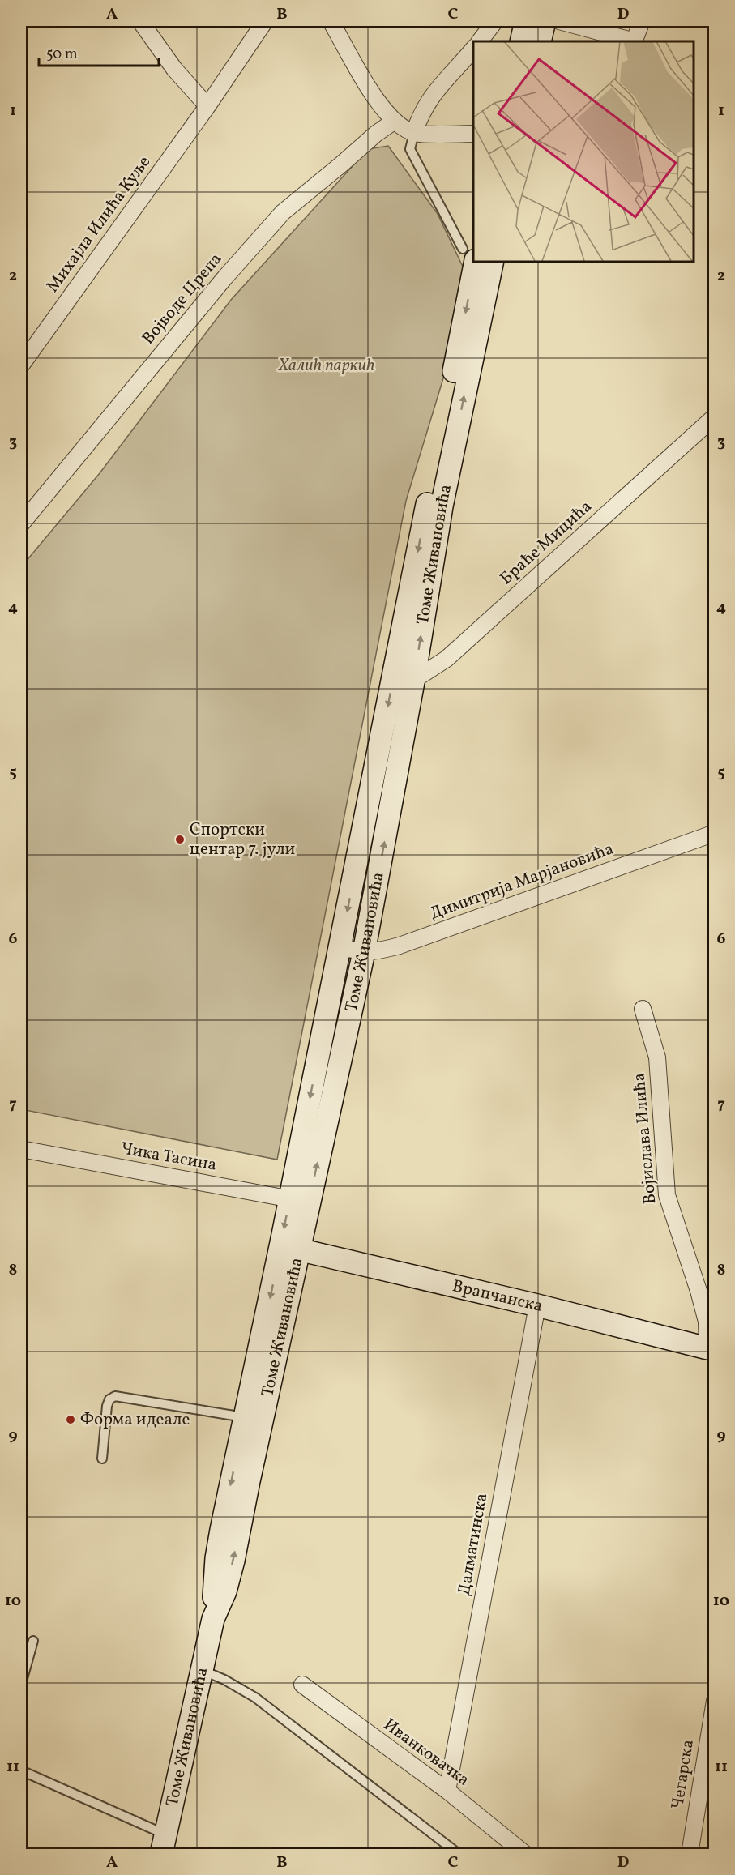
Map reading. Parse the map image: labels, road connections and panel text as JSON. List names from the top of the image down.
{
  "streets": {
    "main road": ["Томе Живановића", "Врапчанска"],
    "street": [
      "Михајла Илића Куље",
      "Војводе Црепа",
      "Браће Мицића",
      "Димитрија Марјановића",
      "Војислава Илића",
      "Чика Тасина",
      "Далматинска",
      "Иванковачка",
      "Чегарска"
    ]
  },
  "crossings": [
    ["Браће Мицића", "Томе Живановића"],
    ["Томе Живановића", "Димитрија Марјановића"],
    ["Томе Живановића", "Чика Тасина"],
    ["Томе Живановића", "Врапчанска"],
    ["Војислава Илића", "Врапчанска"],
    ["Врапчанска", "Далматинска"],
    ["Далматинска", "Иванковачка"]
  ],
  "parks": ["Халић паркић"],
  "places": ["Спортски центар 7. јули", "Форма идеале"],
  "scale_bar": "50 m",
  "grid": {
    "columns": [
      "A",
      "B",
      "C",
      "D"
    ],
    "rows": [
      "1",
      "2",
      "3",
      "4",
      "5",
      "6",
      "7",
      "8",
      "9",
      "10",
      "11"
    ]
  }
}
